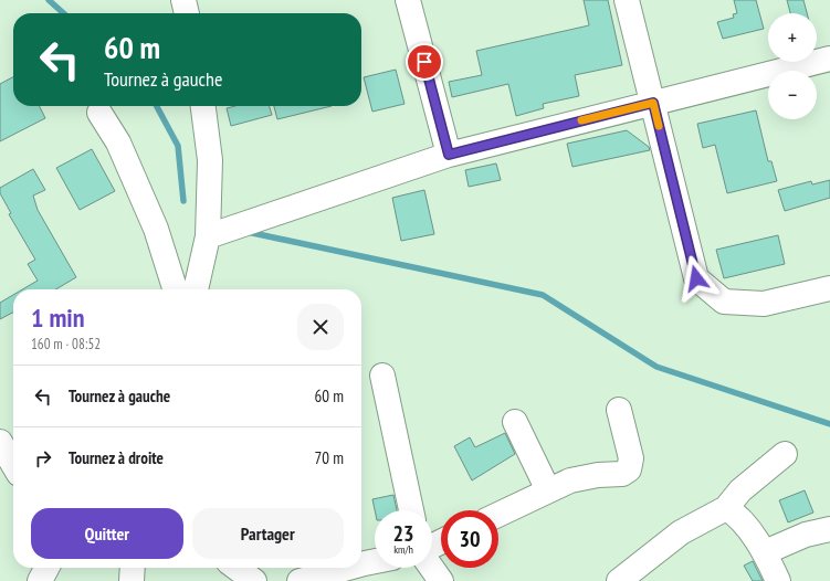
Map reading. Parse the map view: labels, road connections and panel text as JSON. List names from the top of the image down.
{
  "page": {
    "map_buttons": ["+", "−"],
    "turn": ["60 m", "Tournez à gauche"],
    "heading": ["1 min", "160 m · 08:52"],
    "list": [
      {
        "name": "Tournez à gauche",
        "value": "60 m"
      },
      {
        "name": "Tournez à droite",
        "value": "70 m"
      }
    ],
    "buttons": ["Quitter", "Partager"],
    "speed": "23 km/h",
    "limit": "30"
  }
}
